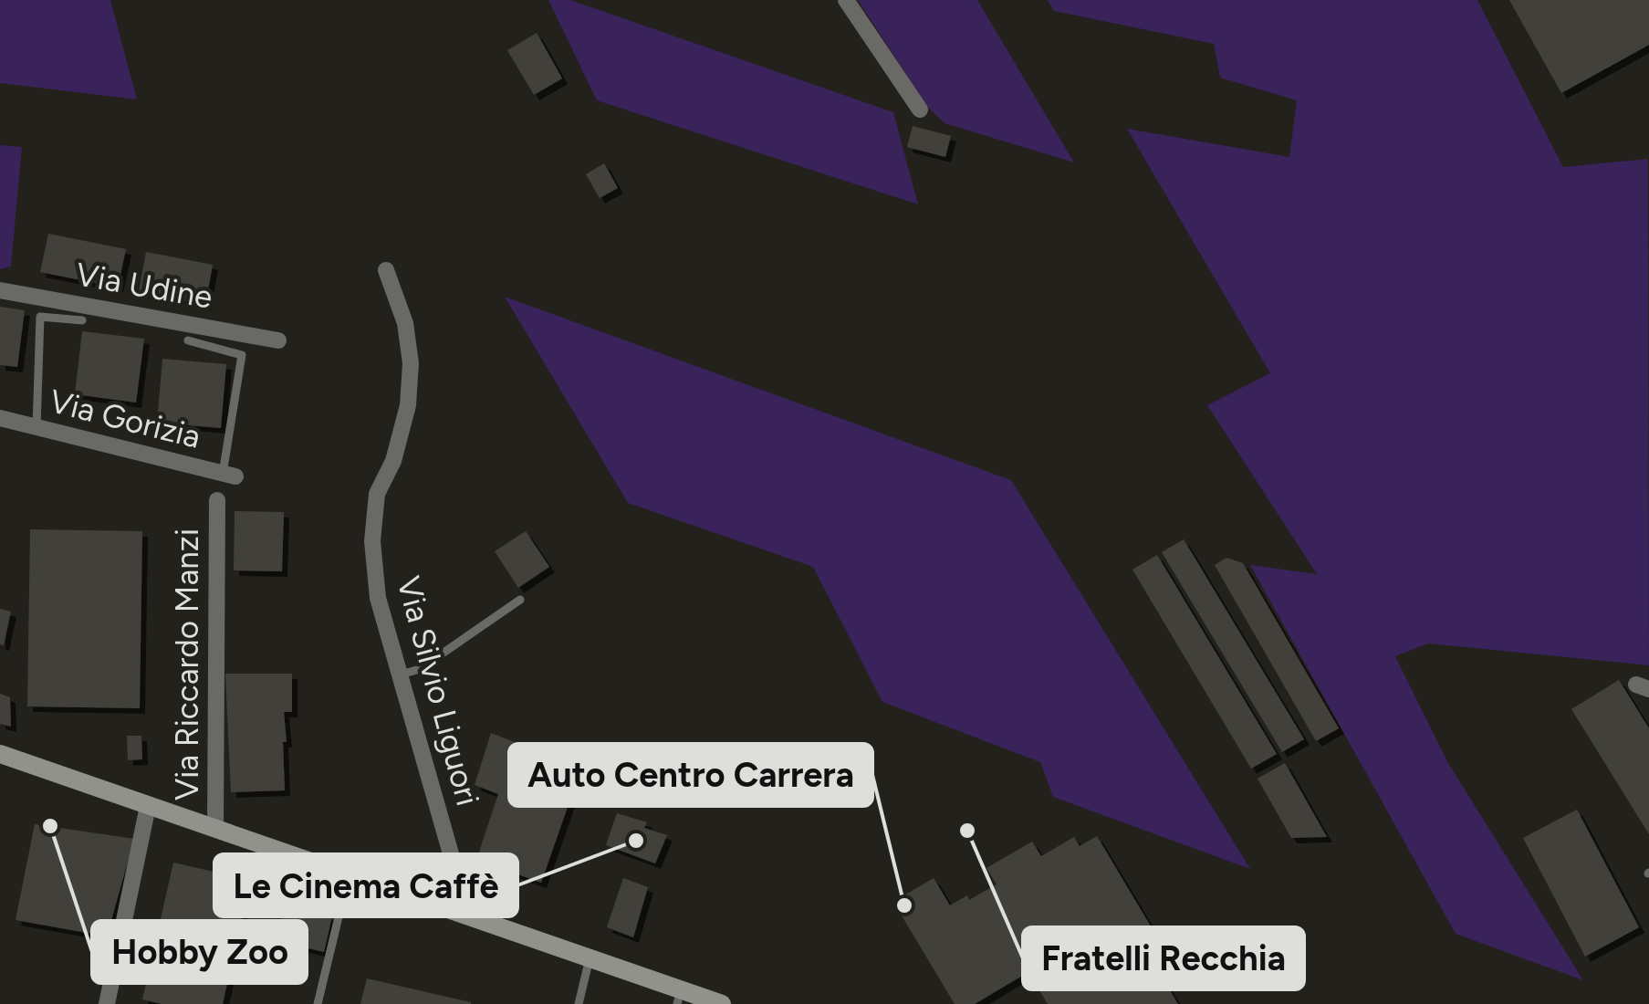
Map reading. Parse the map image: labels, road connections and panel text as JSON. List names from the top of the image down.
{
  "streets": {
    "street": [
      "Via Udine",
      "Via Gorizia",
      "Via Riccardo Manzi",
      "Via Silvio Liguori"
    ]
  },
  "places": [
    "Hobby Zoo",
    "Fratelli Recchia",
    "Le Cinema Caffè",
    "Auto Centro Carrera"
  ]
}
